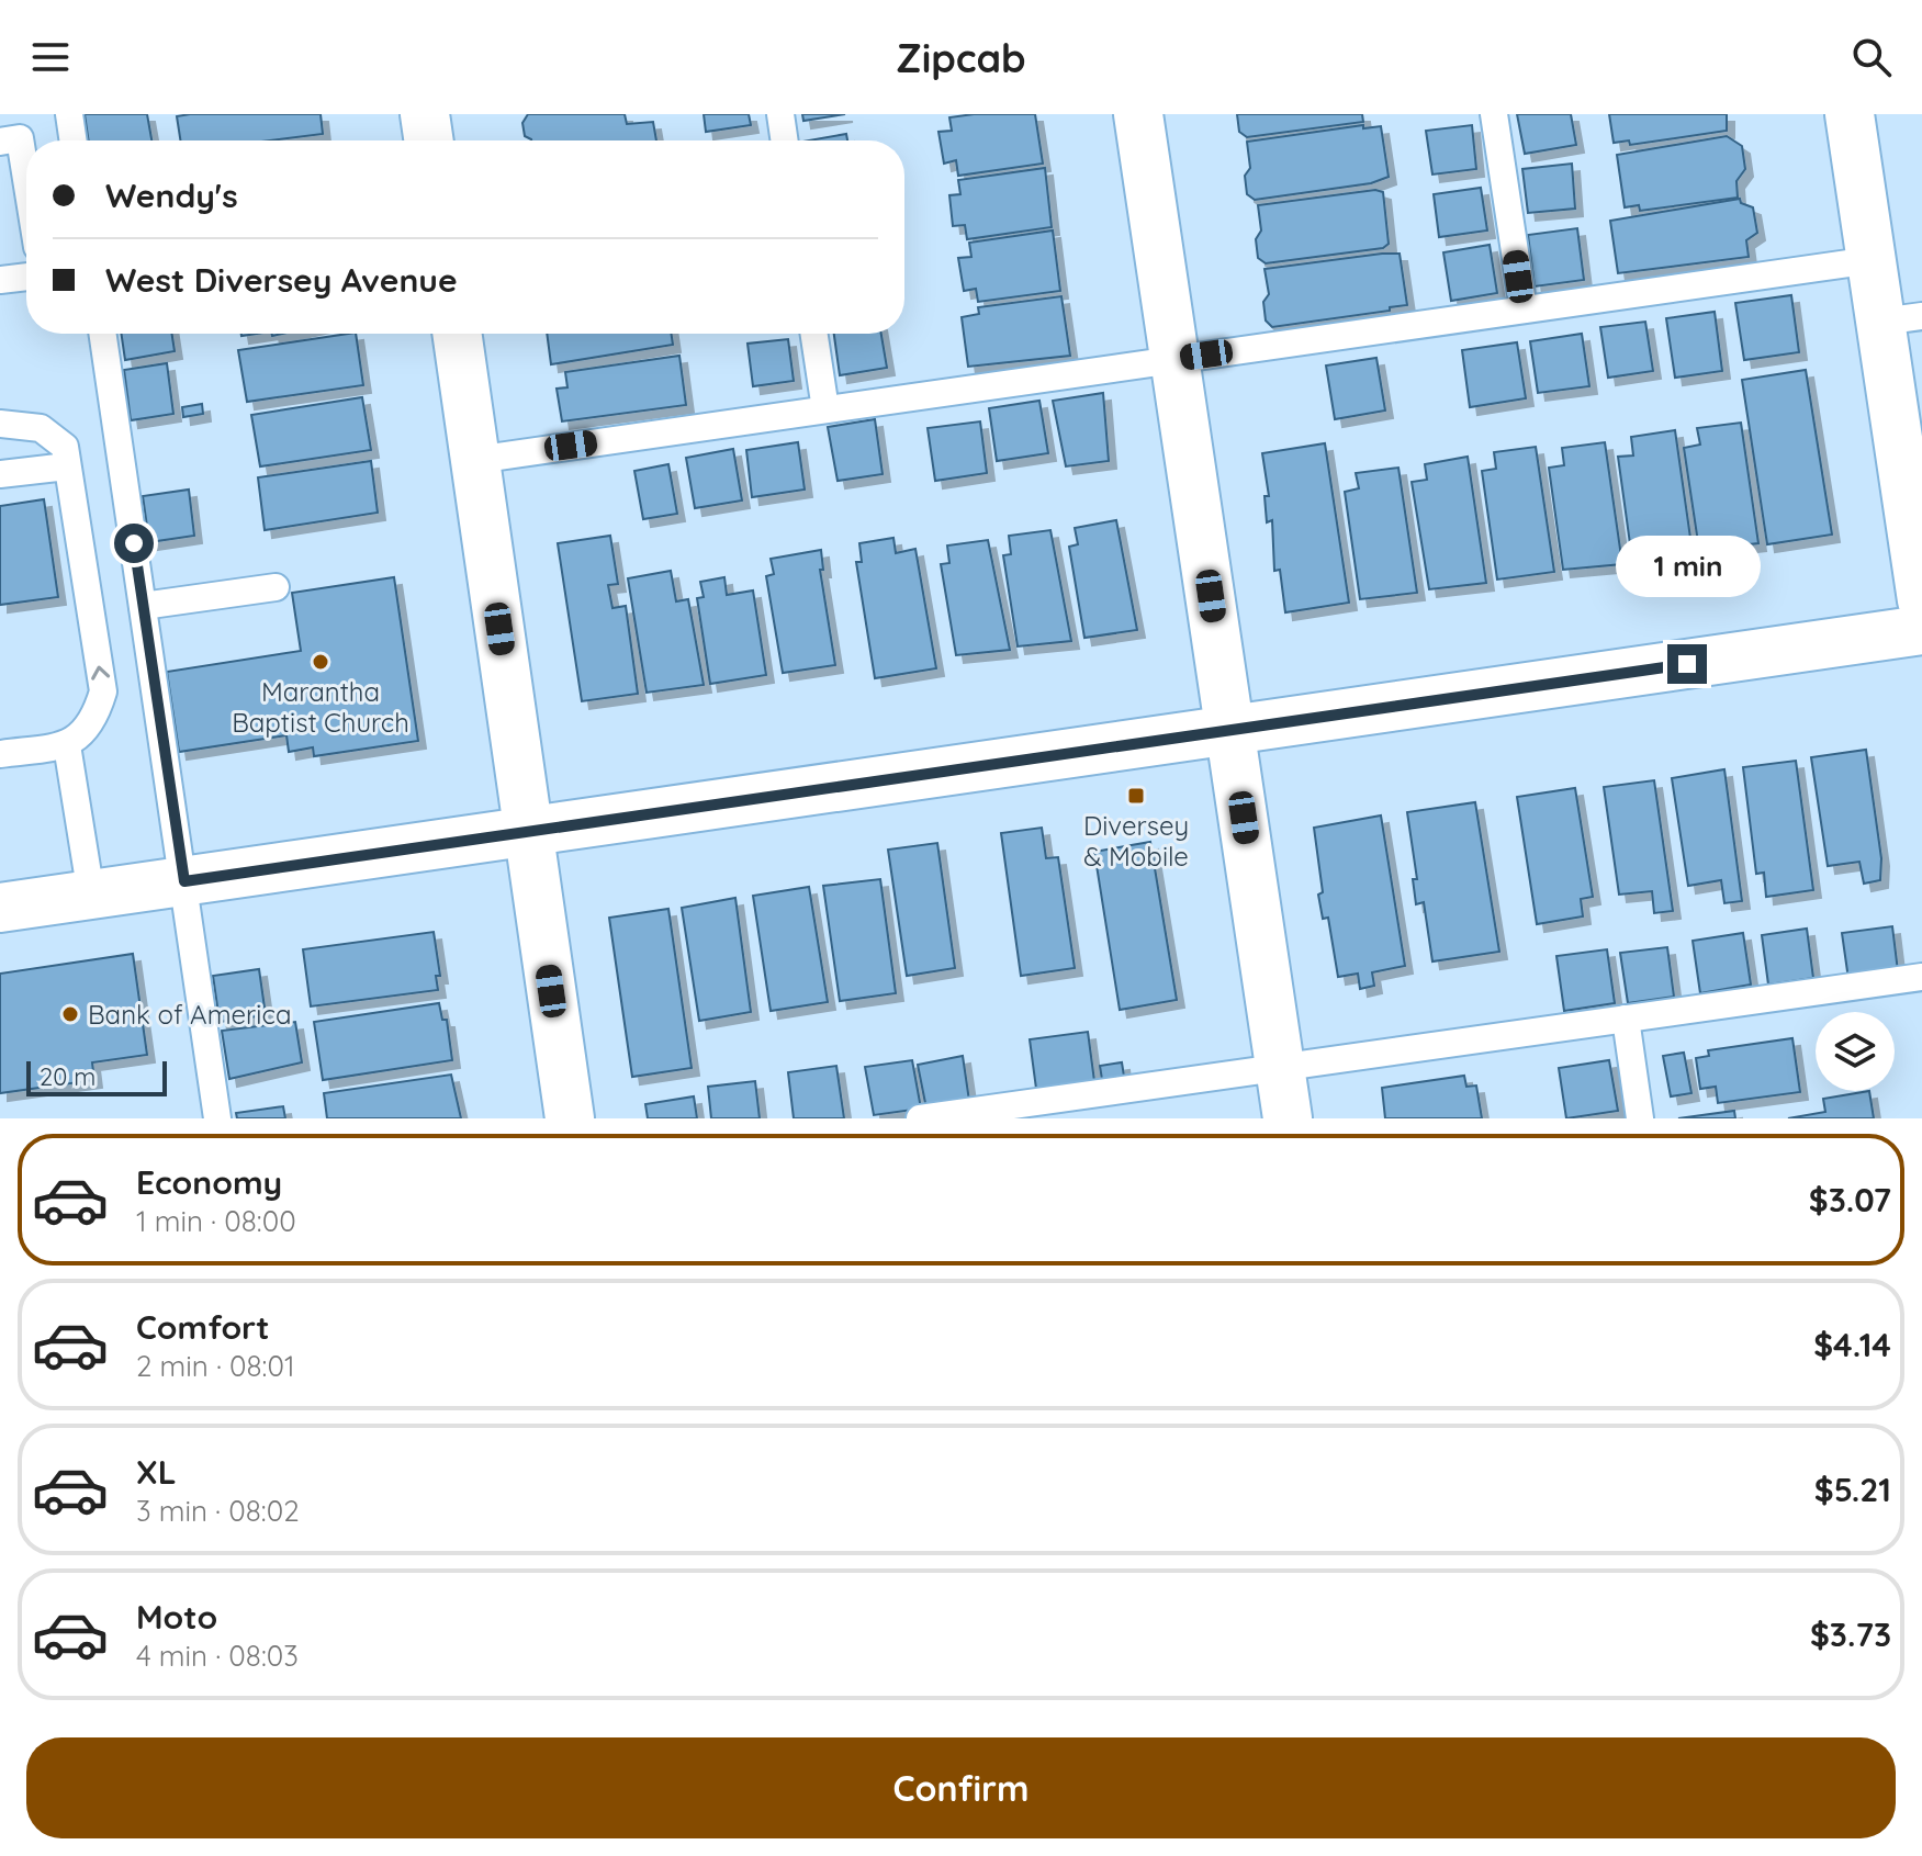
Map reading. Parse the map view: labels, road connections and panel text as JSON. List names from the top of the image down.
{
  "places": {
    "other": ["Marantha Baptist Church", "Bank of America"],
    "transit": ["Diversey & Mobile"]
  },
  "scale_bar": "20 m",
  "page": {
    "header": "Zipcab",
    "banner": ["Wendy's", "West Diversey Avenue"],
    "bubble": "1 min",
    "scale": "20 m",
    "list": [
      {
        "name": "Economy",
        "note": "1 min · 08:00",
        "value": "$3.07"
      },
      {
        "name": "Comfort",
        "note": "2 min · 08:01",
        "value": "$4.14"
      },
      {
        "name": "XL",
        "note": "3 min · 08:02",
        "value": "$5.21"
      },
      {
        "name": "Moto",
        "note": "4 min · 08:03",
        "value": "$3.73"
      }
    ],
    "buttons": "Confirm"
  }
}
